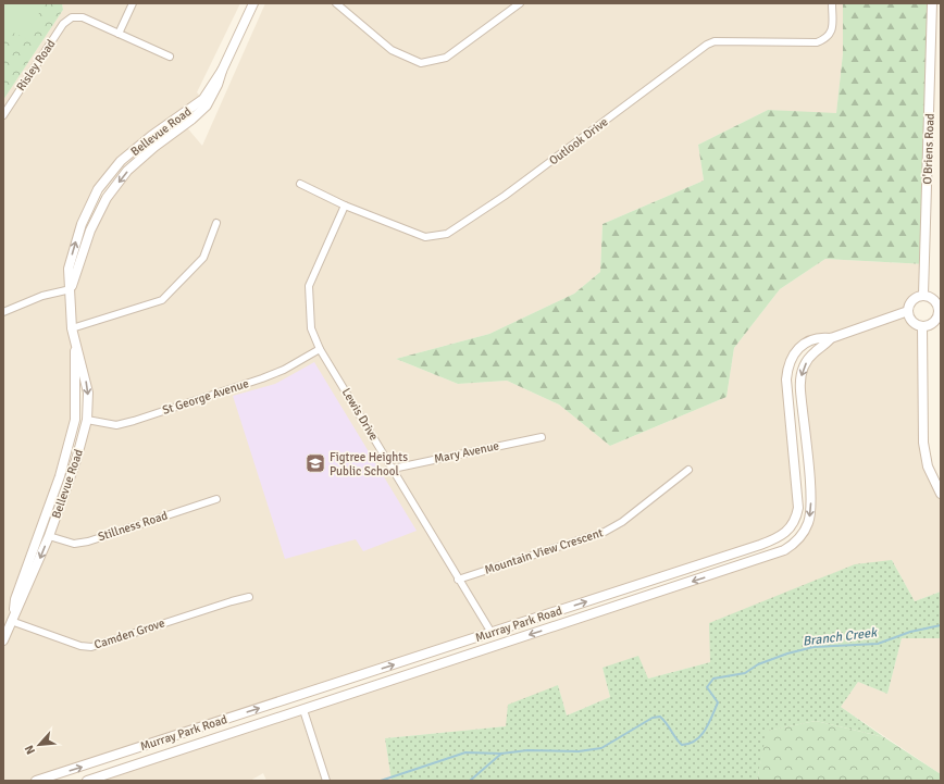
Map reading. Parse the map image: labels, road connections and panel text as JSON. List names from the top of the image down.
{
  "streets": {
    "street": [
      "Risley Road",
      "Bellevue Road",
      "Outlook Drive",
      "O'Briens Road",
      "St George Avenue",
      "Lewis Drive",
      "Mary Avenue",
      "Stillness Road",
      "Mountain View Crescent",
      "Murray Park Road",
      "Camden Grove"
    ]
  },
  "crossings": [
    ["Bellevue Road", "St George Avenue"],
    ["Bellevue Road", "Stillness Road"],
    ["Bellevue Road", "Camden Grove"],
    ["Outlook Drive", "Lewis Drive"],
    ["O'Briens Road", "Murray Park Road"],
    ["St George Avenue", "Lewis Drive"],
    ["Lewis Drive", "Mary Avenue"],
    ["Lewis Drive", "Mountain View Crescent"],
    ["Lewis Drive", "Murray Park Road"]
  ],
  "water": ["Branch Creek"],
  "places": {
    "school or university": ["Figtree Heights Public School"]
  },
  "north": "bottom left"
}
